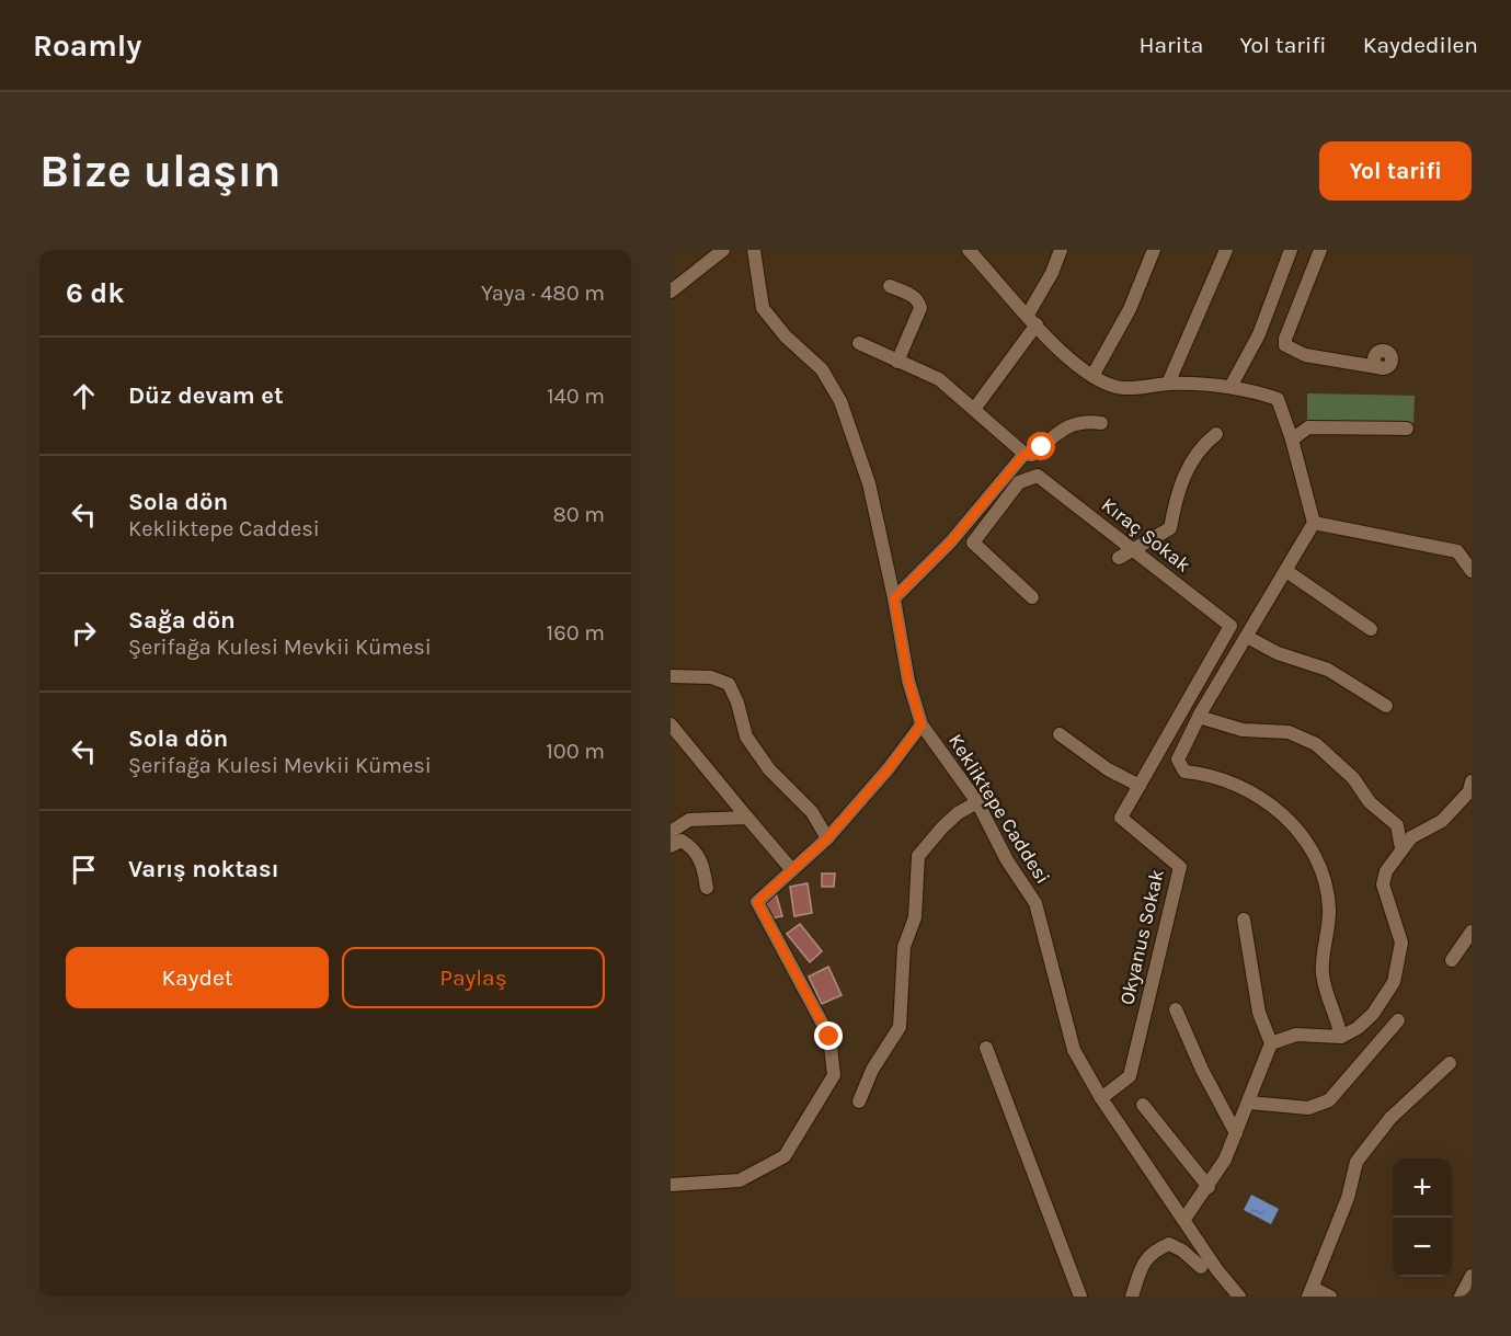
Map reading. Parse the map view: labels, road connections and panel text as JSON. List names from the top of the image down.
{
  "streets": {
    "street": ["Kıraç Sokak", "Kekliktepe Caddesi", "Okyanus Sokak"]
  },
  "crossings": [
    ["Kıraç Sokak", "Okyanus Sokak"],
    ["Kekliktepe Caddesi", "Okyanus Sokak"]
  ],
  "page": {
    "header": "Roamly",
    "nav": ["Harita", "Yol tarifi", "Kaydedilen"],
    "buttons": [
      "Yol tarifi",
      ["Kaydet", "Paylaş"]
    ],
    "title": "Bize ulaşın",
    "heading": ["6 dk", "Yaya · 480 m"],
    "list": [
      ["Düz devam et", "140 m"],
      ["Sola dön", "Kekliktepe Caddesi", "80 m"],
      ["Sağa dön", "Şerifağa Kulesi Mevkii Kümesi", "160 m"],
      ["Sola dön", "Şerifağa Kulesi Mevkii Kümesi", "100 m"],
      "Varış noktası"
    ],
    "map_buttons": ["+", "−"]
  }
}
